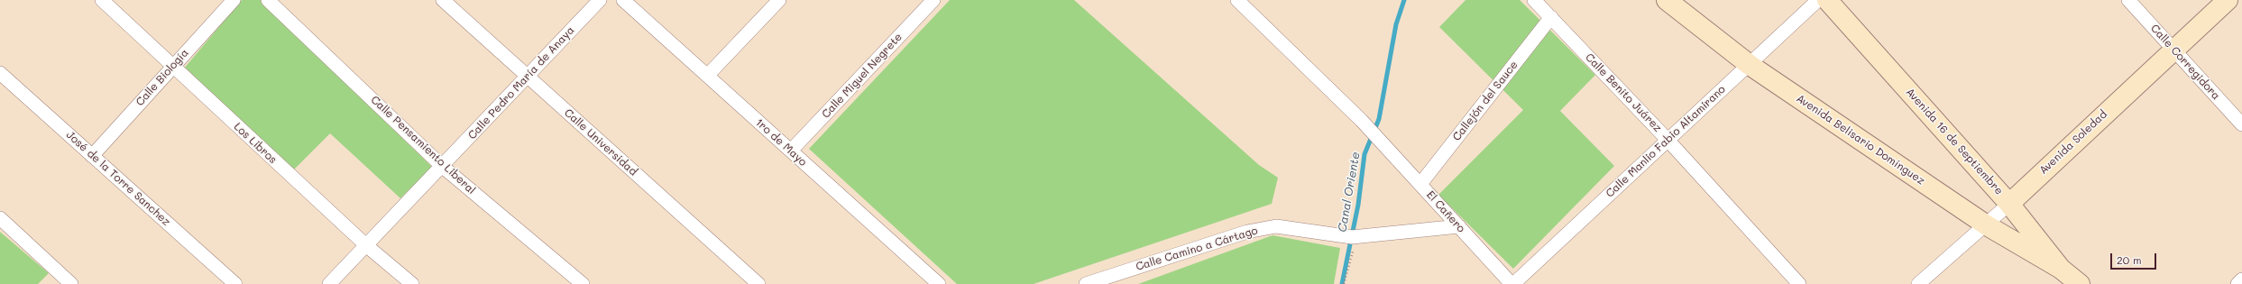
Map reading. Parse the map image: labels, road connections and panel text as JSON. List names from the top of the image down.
{
  "streets": {
    "main road": ["Avenida Belisario Domínguez", "Avenida 16 de Septiembre", "Avenida Soledad"],
    "street": [
      "Calle Corregidora",
      "Calle Miguel Negrete",
      "Calle Biología",
      "Calle Pedro María de Anaya",
      "Calle Benito Juárez",
      "Callejón del Sauce",
      "Calle Manlio Fabio Altamirano",
      "Calle Universidad",
      "1ro de Mayo",
      "Los Libros",
      "Calle Pensamiento Liberal",
      "José de la Torre Sanchez",
      "El Cañero",
      "Calle Camino a Cártago"
    ]
  },
  "crossings": [
    ["Calle Corregidora", "Avenida Soledad"],
    ["Calle Miguel Negrete", "1ro de Mayo"],
    ["Calle Biología", "Los Libros"],
    ["Calle Biología", "José de la Torre Sanchez"],
    ["Calle Pedro María de Anaya", "Calle Universidad"],
    ["Calle Pedro María de Anaya", "Los Libros"],
    ["Calle Pedro María de Anaya", "Calle Pensamiento Liberal"],
    ["Calle Benito Juárez", "Callejón del Sauce"],
    ["Calle Benito Juárez", "Calle Manlio Fabio Altamirano"],
    ["Callejón del Sauce", "El Cañero"],
    ["Avenida Belisario Domínguez", "Calle Manlio Fabio Altamirano"],
    ["Avenida Belisario Domínguez", "Avenida 16 de Septiembre"],
    ["Avenida Belisario Domínguez", "Avenida Soledad"],
    ["Calle Manlio Fabio Altamirano", "El Cañero"],
    ["Avenida 16 de Septiembre", "Avenida Soledad"],
    ["El Cañero", "Calle Camino a Cártago"]
  ],
  "water": ["Canal Oriente"],
  "scale_bar": "20 m"
}
